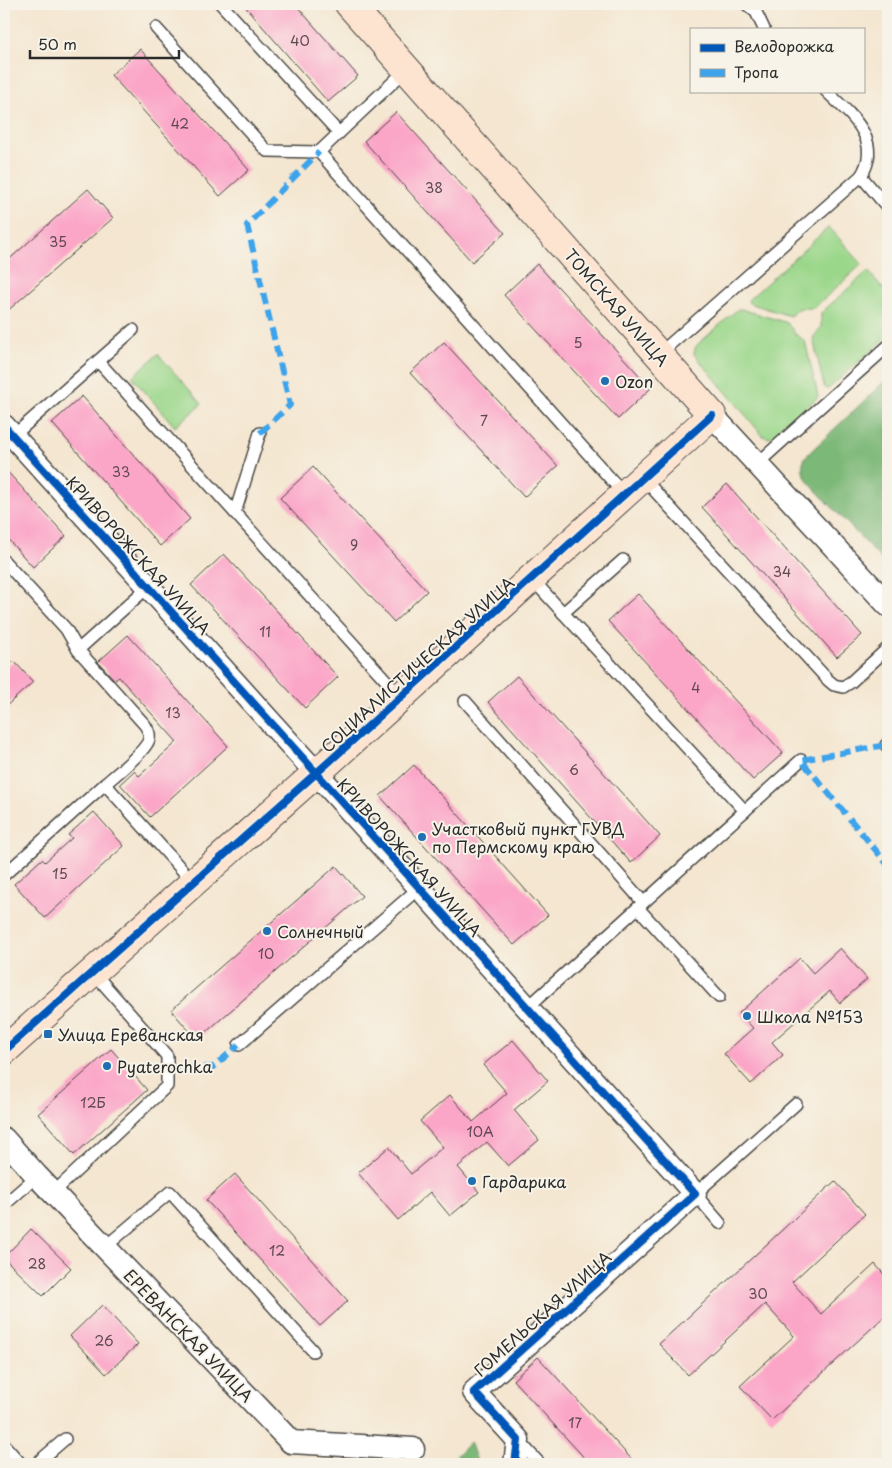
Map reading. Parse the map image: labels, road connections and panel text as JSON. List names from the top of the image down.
{
  "streets": {
    "street": [
      "ТОМСКАЯ УЛИЦА",
      "КРИВОРОЖСКАЯ УЛИЦА",
      "СОЦИАЛИСТИЧЕСКАЯ УЛИЦА",
      "ГОМЕЛЬСКАЯ УЛИЦА",
      "ЕРЕВАНСКАЯ УЛИЦА"
    ]
  },
  "crossings": [
    ["ТОМСКАЯ УЛИЦА", "СОЦИАЛИСТИЧЕСКАЯ УЛИЦА"],
    ["КРИВОРОЖСКАЯ УЛИЦА", "СОЦИАЛИСТИЧЕСКАЯ УЛИЦА"],
    ["КРИВОРОЖСКАЯ УЛИЦА", "ГОМЕЛЬСКАЯ УЛИЦА"]
  ],
  "places": {
    "other": [
      "Ozon",
      "Участковый пункт ГУВД по Пермскому краю",
      "Солнечный",
      "Школа №153",
      "Pyaterochka",
      "Гардарика"
    ],
    "transit": ["Улица Ереванская"]
  },
  "house_numbers": [
    "40",
    "42",
    "38",
    "35",
    "5",
    "7",
    "33",
    "9",
    "34",
    "11",
    "4",
    "13",
    "6",
    "15",
    "10",
    "12Б",
    "10А",
    "12",
    "28",
    "30",
    "26",
    "17"
  ],
  "legend": ["Велодорожка", "Тропа"],
  "scale_bar": "50 m"
}
